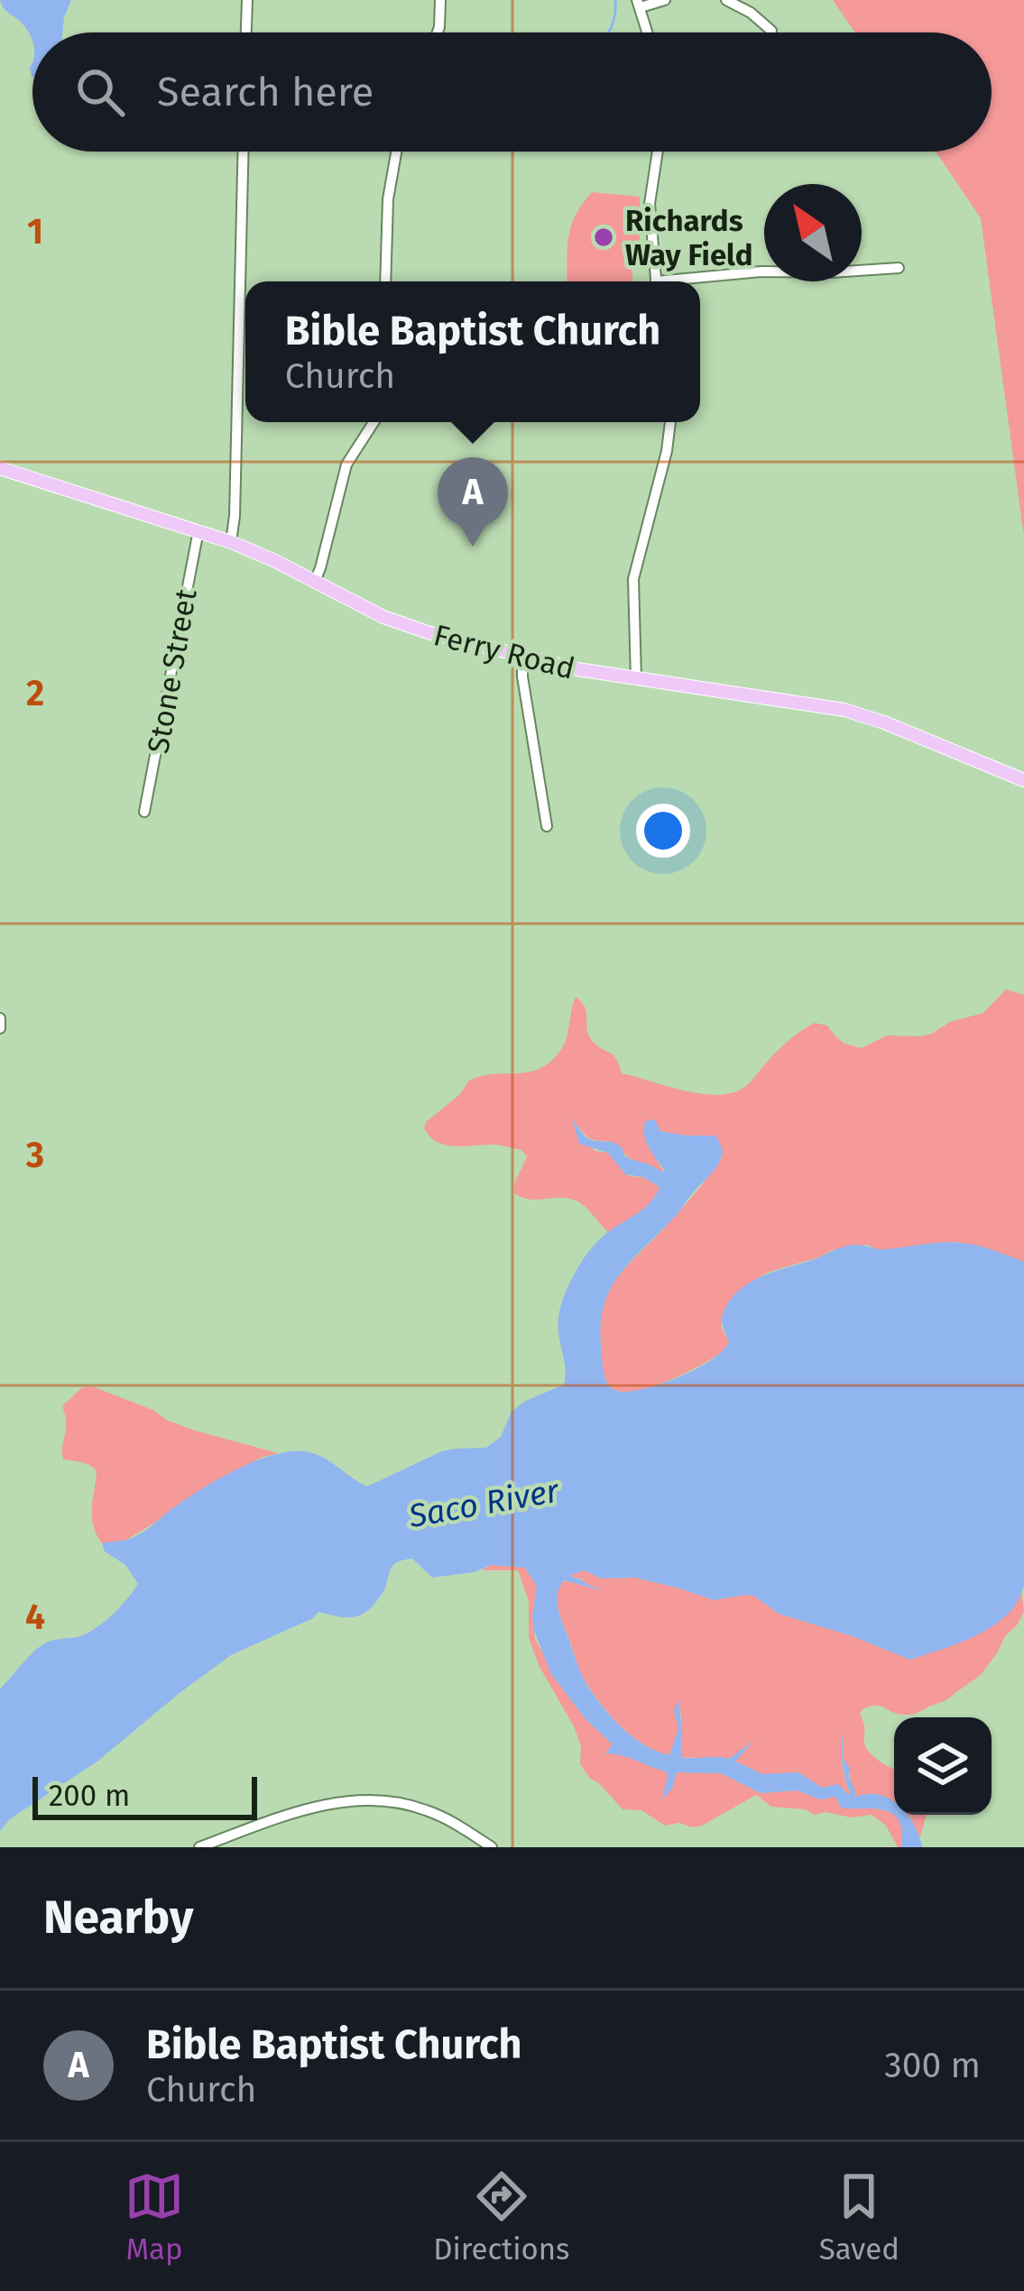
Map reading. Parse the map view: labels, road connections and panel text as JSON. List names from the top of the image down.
{
  "streets": {
    "main road": ["Ferry Road"],
    "street": ["Stone Street"]
  },
  "crossings": [
    ["Ferry Road", "Stone Street"]
  ],
  "water": ["Saco River"],
  "places": ["Richards Way Field"],
  "scale_bar": "200 m",
  "north": "top left",
  "page": {
    "search": "Search here",
    "popup": ["Bible Baptist Church", "Church"],
    "pins": "A",
    "scale": "200 m",
    "heading": "Nearby",
    "list": [
      {
        "mark": "A",
        "name": "Bible Baptist Church",
        "note": "Church",
        "value": "300 m"
      }
    ],
    "nav": ["Map", "Directions", "Saved"]
  },
  "grid": {
    "rows": [
      "1",
      "2",
      "3",
      "4"
    ]
  }
}
